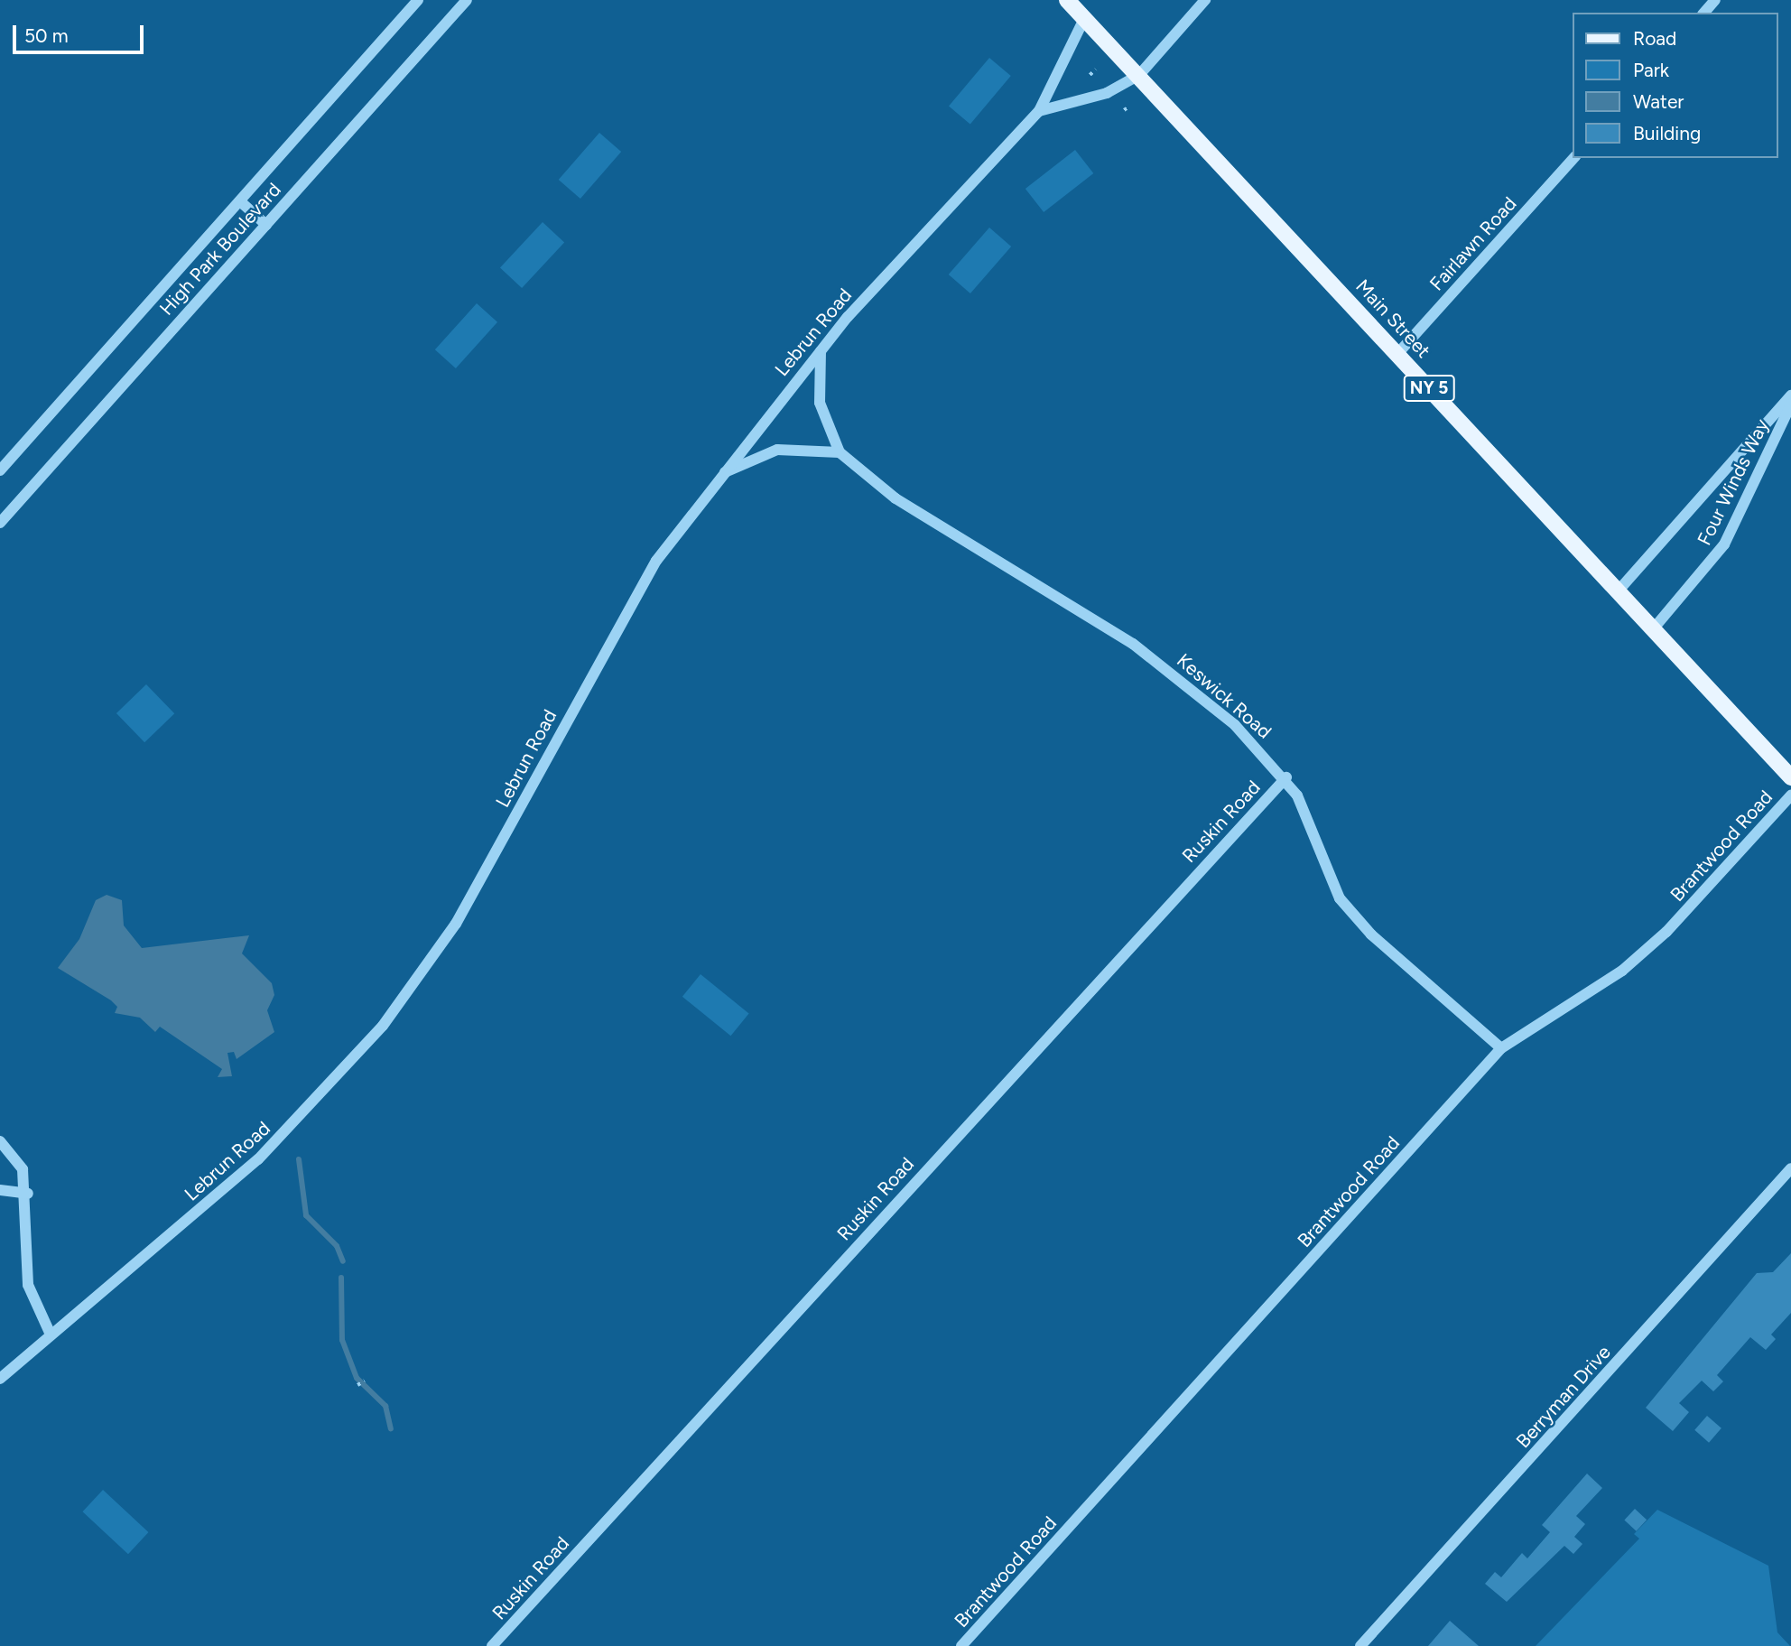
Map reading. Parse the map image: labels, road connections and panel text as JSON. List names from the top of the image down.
{
  "streets": {
    "main road": ["Main Street", "NY 5"],
    "street": [
      "Fairlawn Road",
      "High Park Boulevard",
      "Lebrun Road",
      "Four Winds Way",
      "Keswick Road",
      "Ruskin Road",
      "Brantwood Road",
      "Berryman Drive"
    ]
  },
  "crossings": [
    ["Fairlawn Road", "Main Street"],
    ["Main Street", "Lebrun Road"],
    ["Main Street", "Four Winds Way"],
    ["Lebrun Road", "Keswick Road"],
    ["Keswick Road", "Ruskin Road"],
    ["Keswick Road", "Brantwood Road"]
  ],
  "legend": [
    "Road",
    "Park",
    "Water",
    "Building"
  ],
  "scale_bar": "50 m"
}
